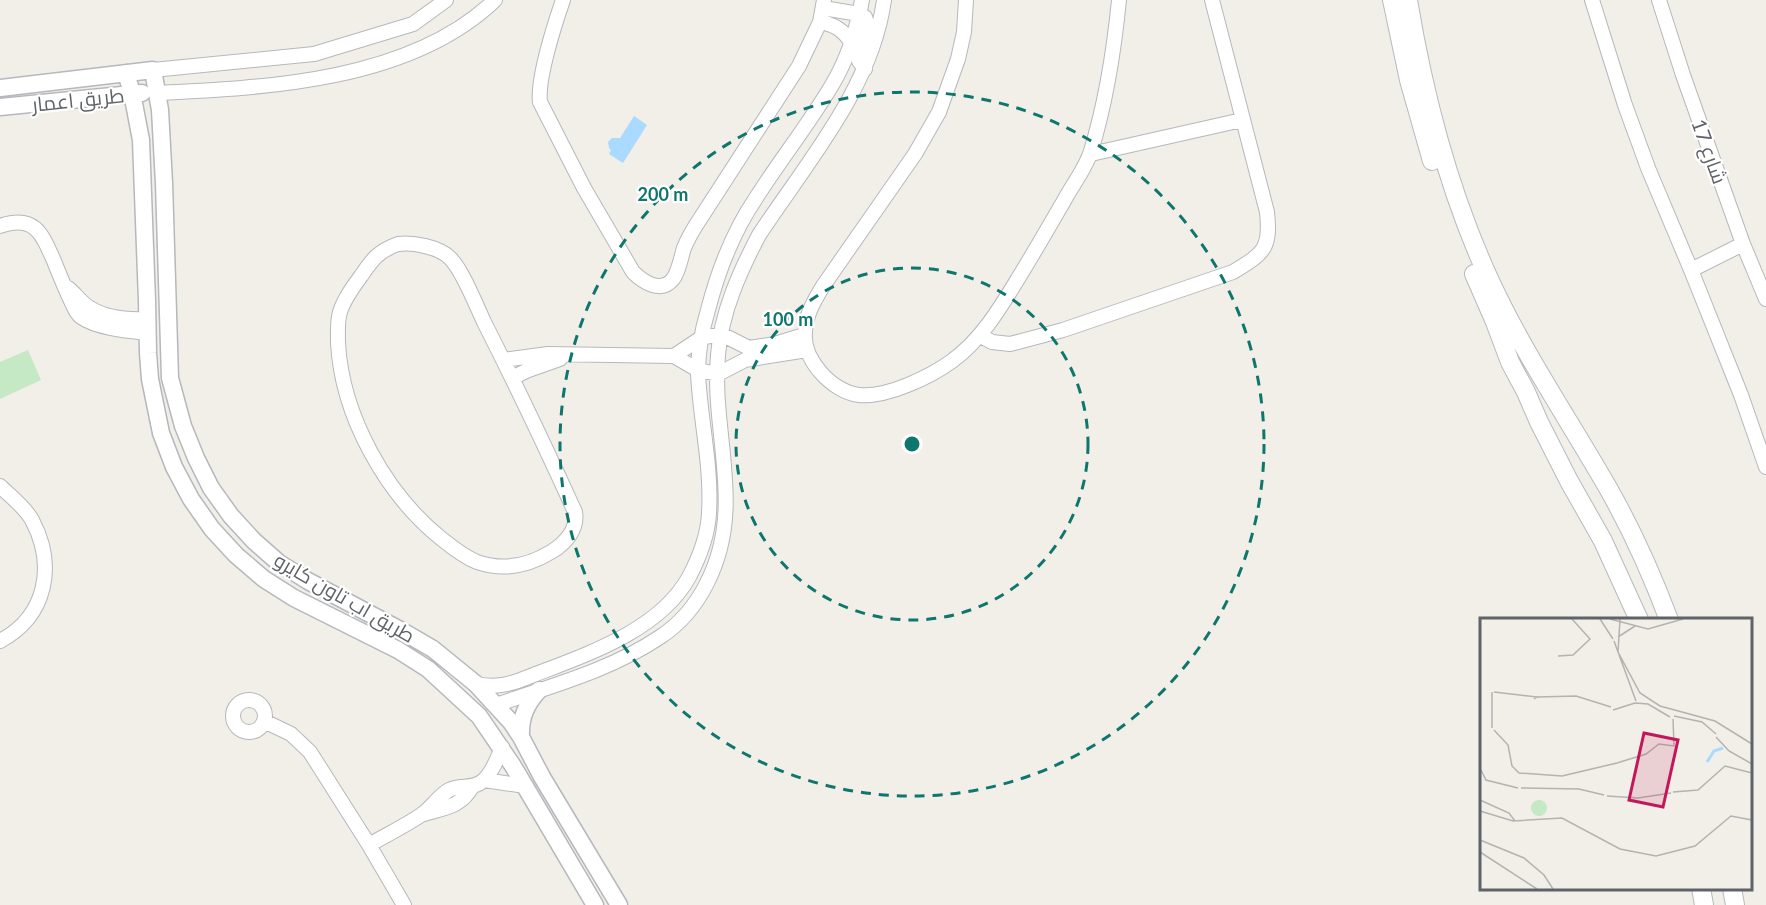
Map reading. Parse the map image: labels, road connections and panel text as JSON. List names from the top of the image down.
{
  "streets": {
    "street": ["طريق اعمار", "شارع 17", "طريق اب تاون كايرو"]
  },
  "crossings": [
    ["طريق اعمار", "طريق اب تاون كايرو"]
  ],
  "rings": ["200 m", "100 m"]
}
